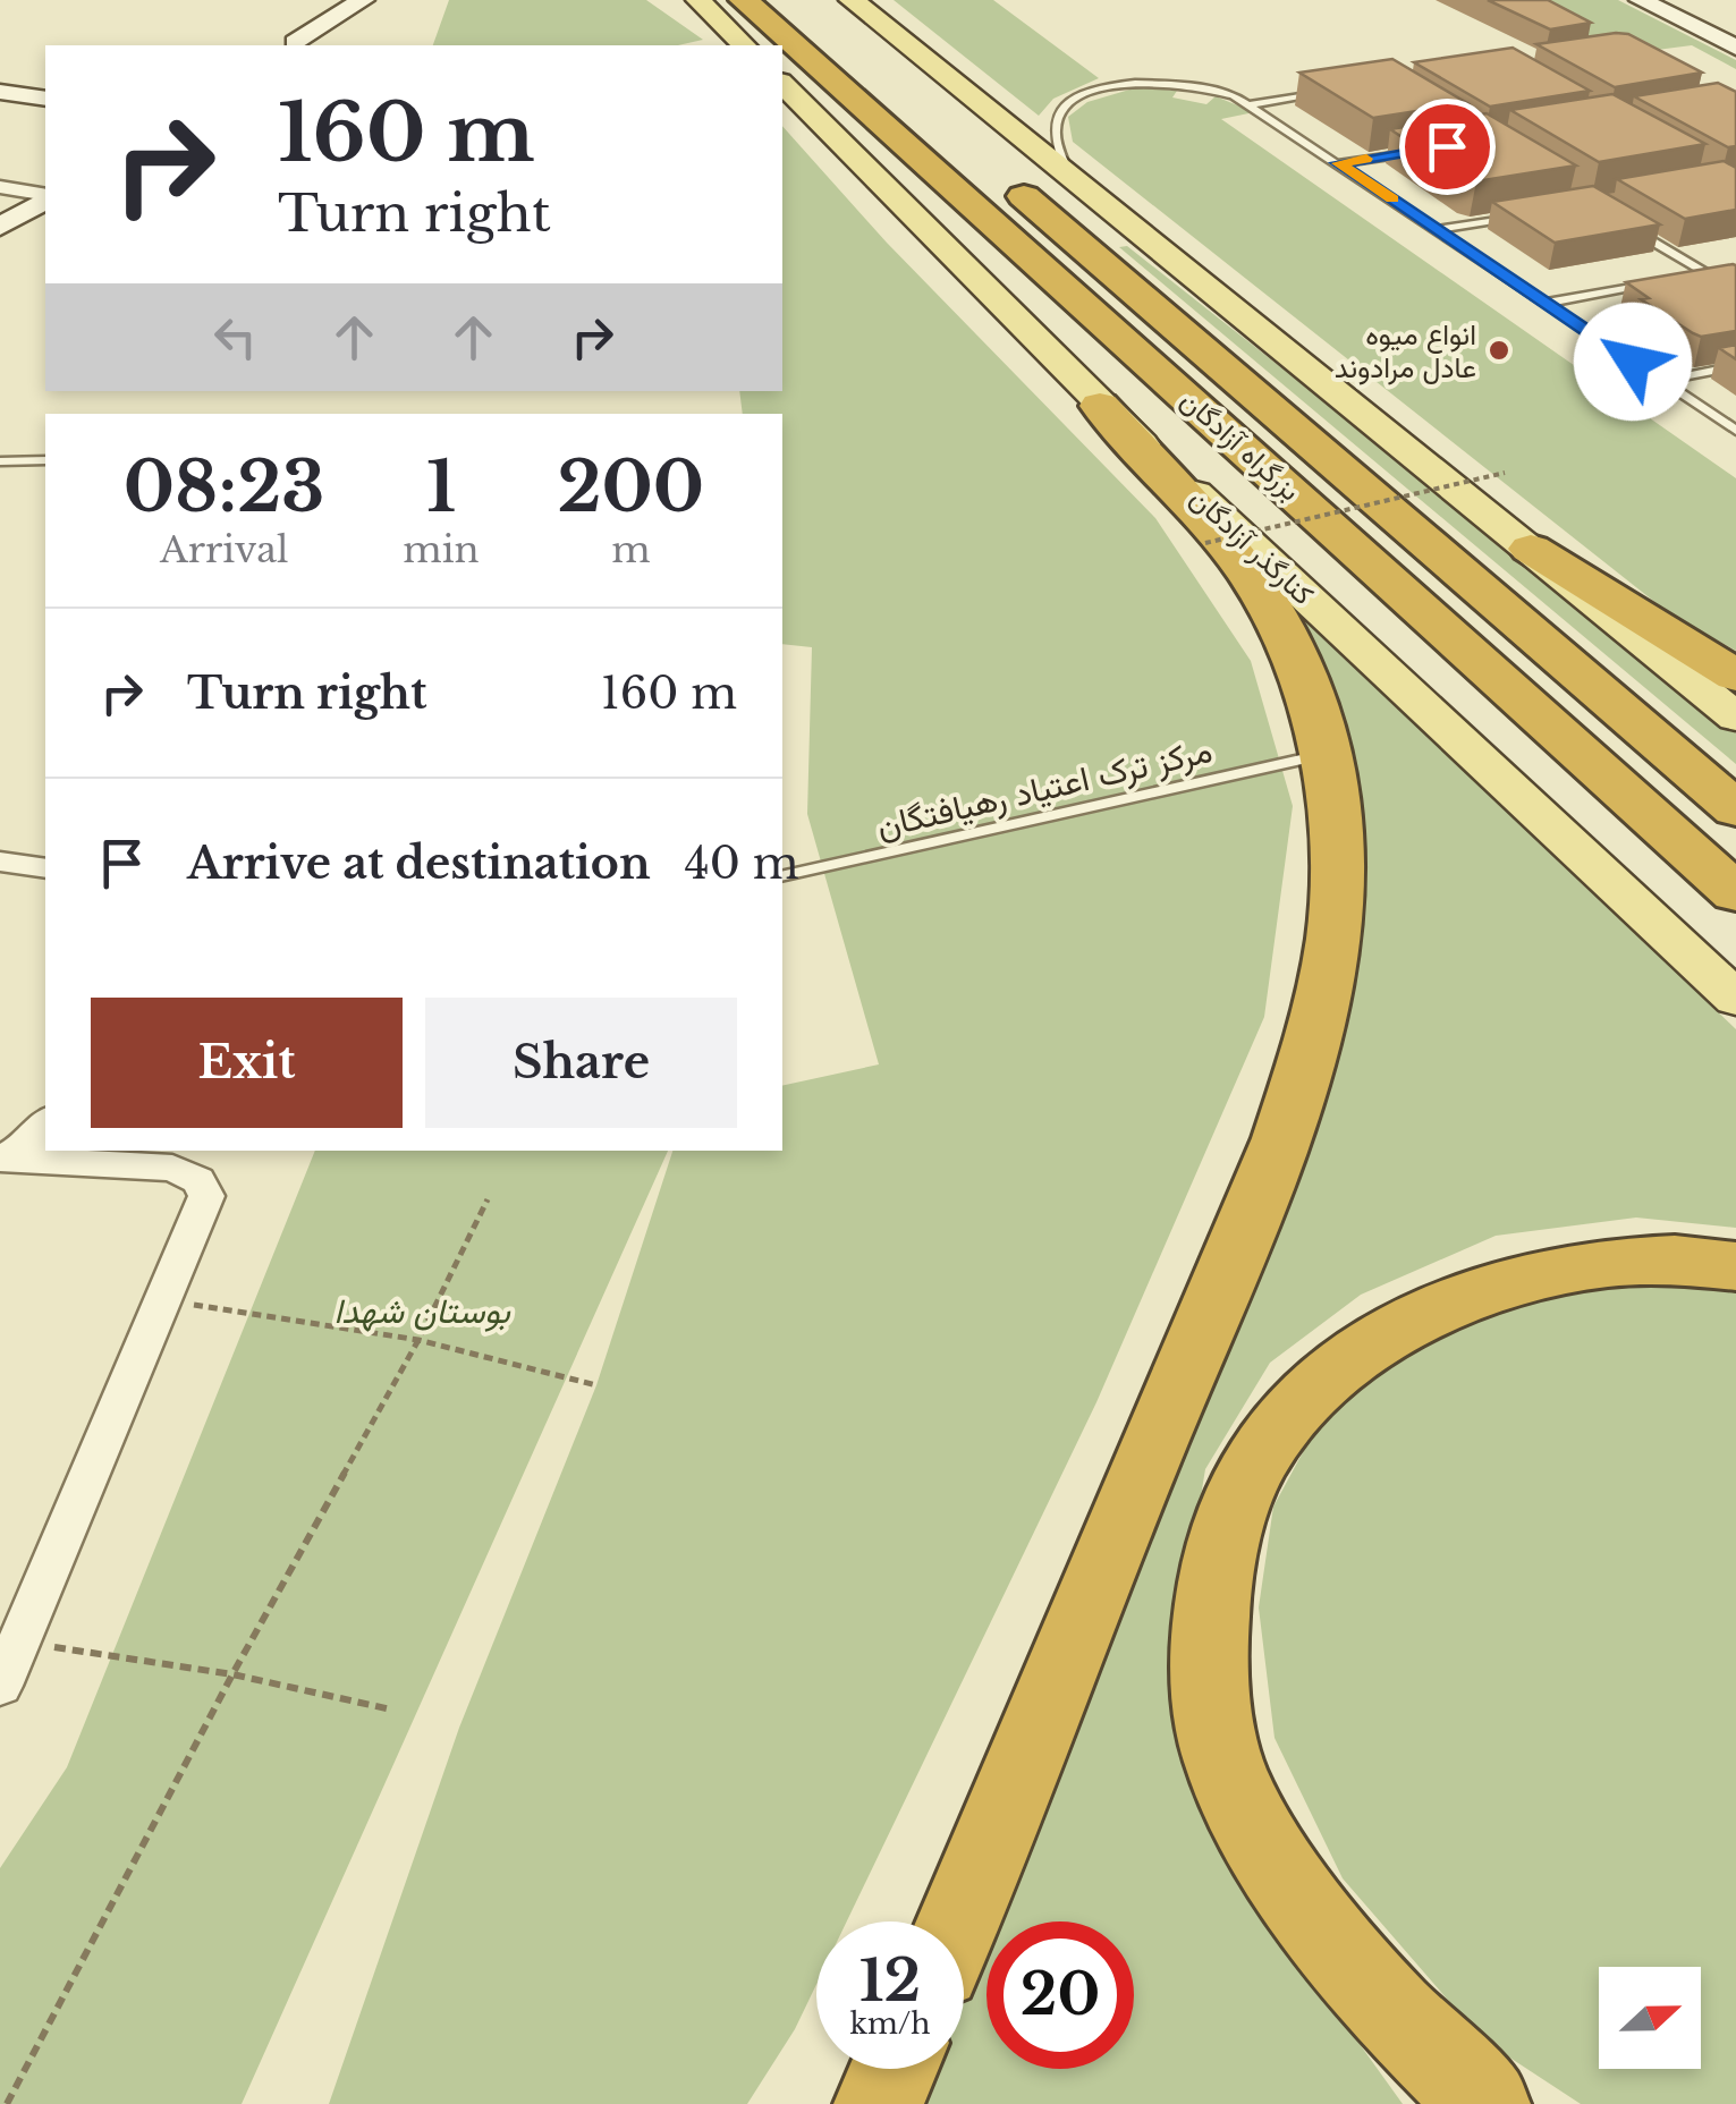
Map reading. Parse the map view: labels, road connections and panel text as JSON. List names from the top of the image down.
{
  "streets": {
    "highway": ["بزرگراه آزادگان"],
    "main road": ["کنارگذر آزادگان"],
    "lane": ["مرکز ترک اعتیاد رهیافتگان"]
  },
  "parks": ["بوستان شهدا"],
  "places": ["انواع میوه عادل مرادوند"],
  "north": "right",
  "page": {
    "turn": ["160 m", "Turn right"],
    "eta": [
      "08:23",
      "Arrival",
      "1",
      "min",
      "200",
      "m"
    ],
    "list": [
      {
        "name": "Turn right",
        "value": "160 m"
      },
      {
        "name": "Arrive at destination",
        "value": "40 m"
      }
    ],
    "buttons": ["Exit", "Share"],
    "speed": "12 km/h",
    "limit": "20"
  }
}
